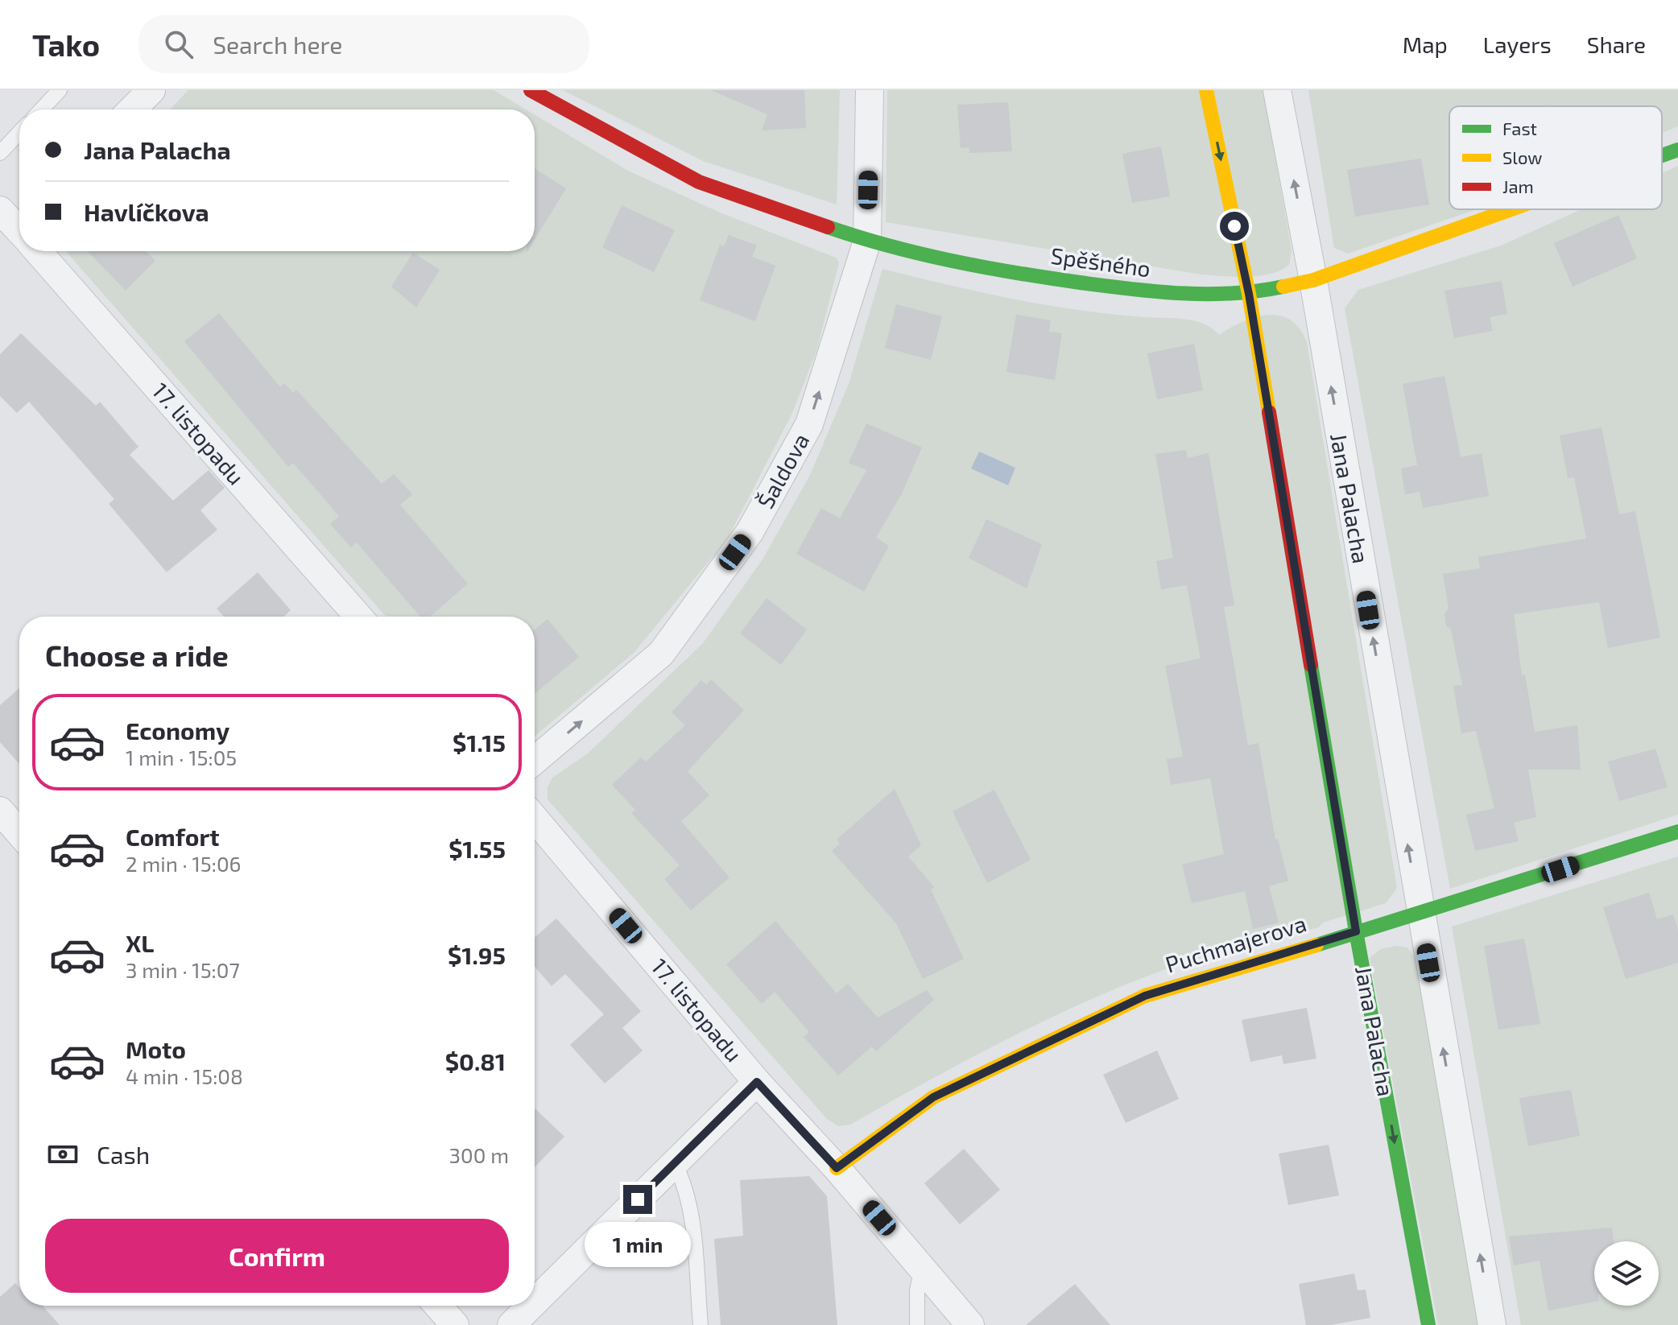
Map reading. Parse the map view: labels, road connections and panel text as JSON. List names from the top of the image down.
{
  "streets": {
    "street": [
      "Spěšného",
      "17. listopadu",
      "Šaldova",
      "Jana Palacha",
      "Puchmajerova"
    ]
  },
  "crossings": [
    ["Spěšného", "Šaldova"],
    ["Spěšného", "Jana Palacha"],
    ["17. listopadu", "Puchmajerova"],
    ["Jana Palacha", "Puchmajerova"]
  ],
  "one_way": ["Šaldova"],
  "legend": ["Fast", "Slow", "Jam"],
  "page": {
    "header": "Tako",
    "search": "Search here",
    "nav": ["Map", "Layers", "Share"],
    "banner": ["Jana Palacha", "Havlíčkova"],
    "heading": "Choose a ride",
    "list": [
      {
        "name": "Economy",
        "note": "1 min · 15:05",
        "value": "$1.15"
      },
      {
        "name": "Comfort",
        "note": "2 min · 15:06",
        "value": "$1.55"
      },
      {
        "name": "XL",
        "note": "3 min · 15:07",
        "value": "$1.95"
      },
      {
        "name": "Moto",
        "note": "4 min · 15:08",
        "value": "$0.81"
      }
    ],
    "pay": ["Cash", "300 m"],
    "buttons": "Confirm",
    "bubble": "1 min"
  }
}
